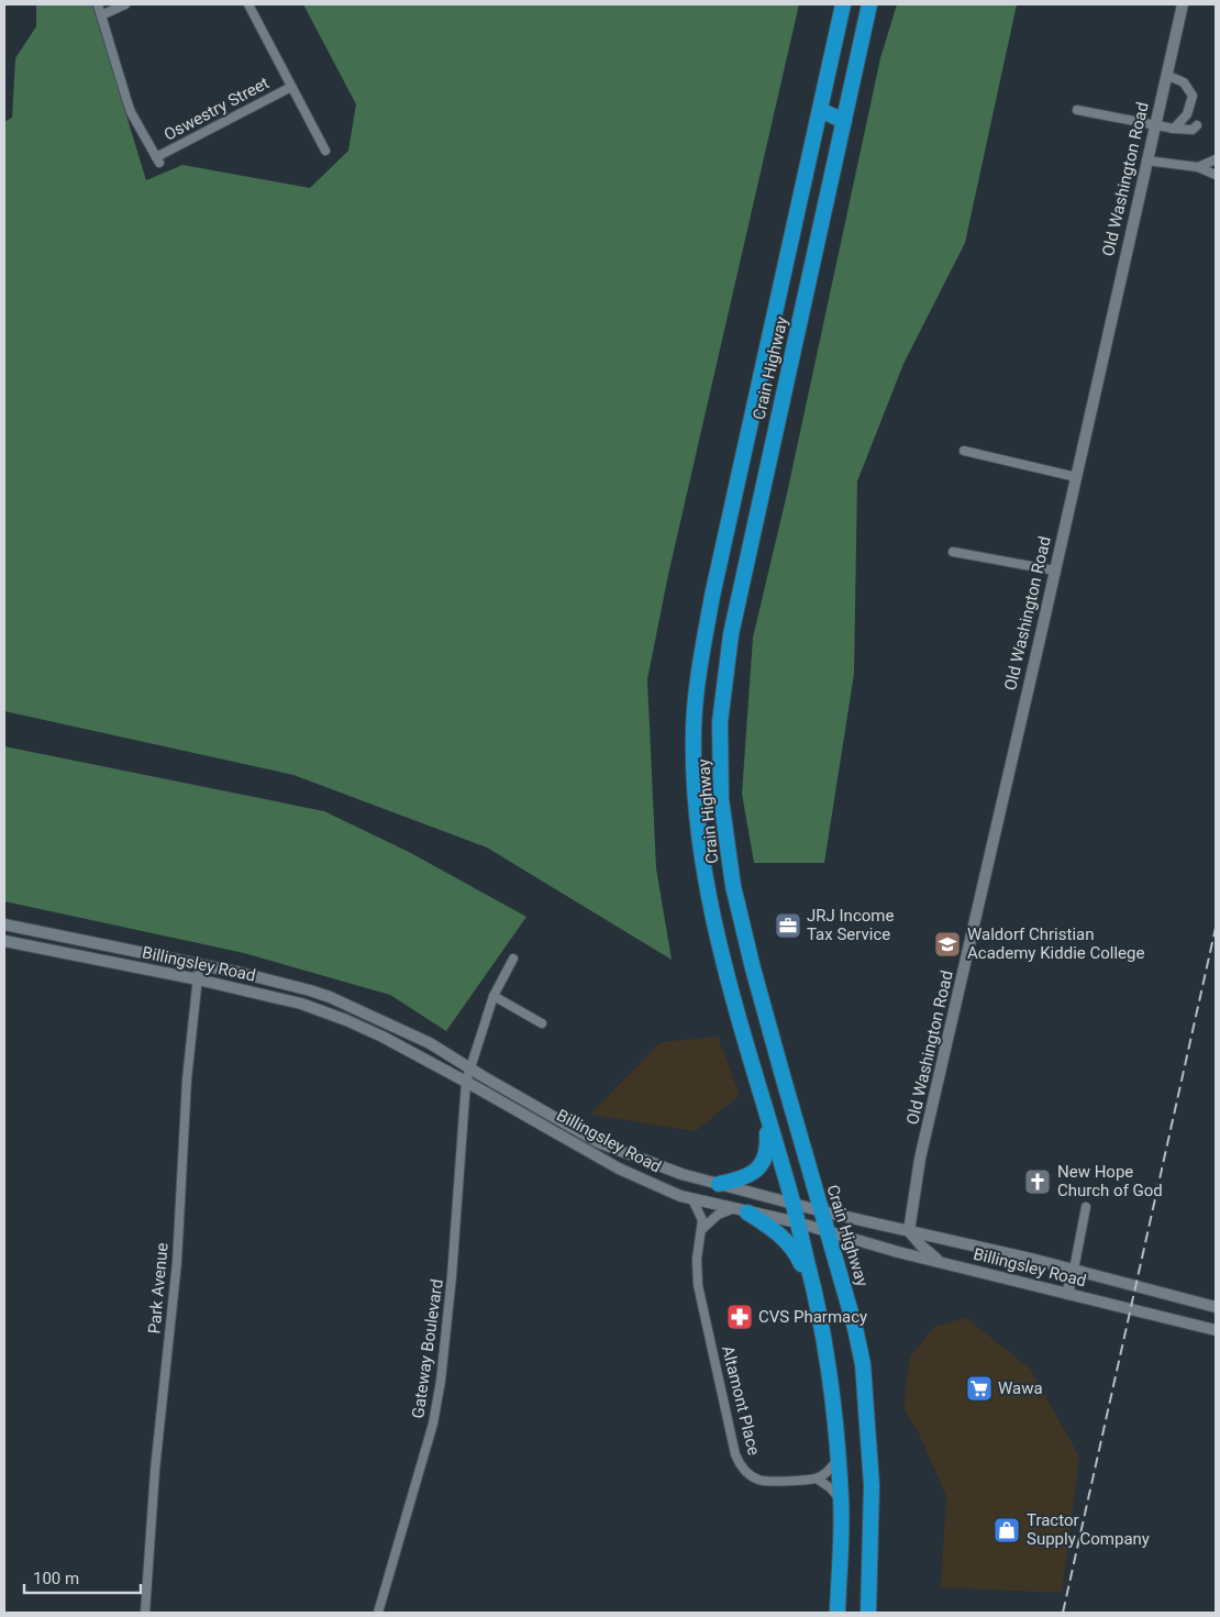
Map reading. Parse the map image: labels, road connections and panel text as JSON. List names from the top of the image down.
{
  "streets": {
    "highway": ["Crain Highway"],
    "main road": ["Old Washington Road", "Billingsley Road"],
    "street": [
      "Oswestry Street",
      "Park Avenue",
      "Gateway Boulevard",
      "Altamont Place"
    ]
  },
  "crossings": [
    ["Old Washington Road", "Billingsley Road"],
    ["Crain Highway", "Billingsley Road"],
    ["Billingsley Road", "Park Avenue"],
    ["Billingsley Road", "Gateway Boulevard"]
  ],
  "places": {
    "office": ["JRJ Income Tax Service"],
    "school or university": ["Waldorf Christian Academy Kiddie College"],
    "church": ["New Hope Church of God"],
    "pharmacy": ["CVS Pharmacy"],
    "supermarket": ["Wawa"],
    "shop": ["Tractor Supply Company"]
  },
  "scale_bar": "100 m"
}
